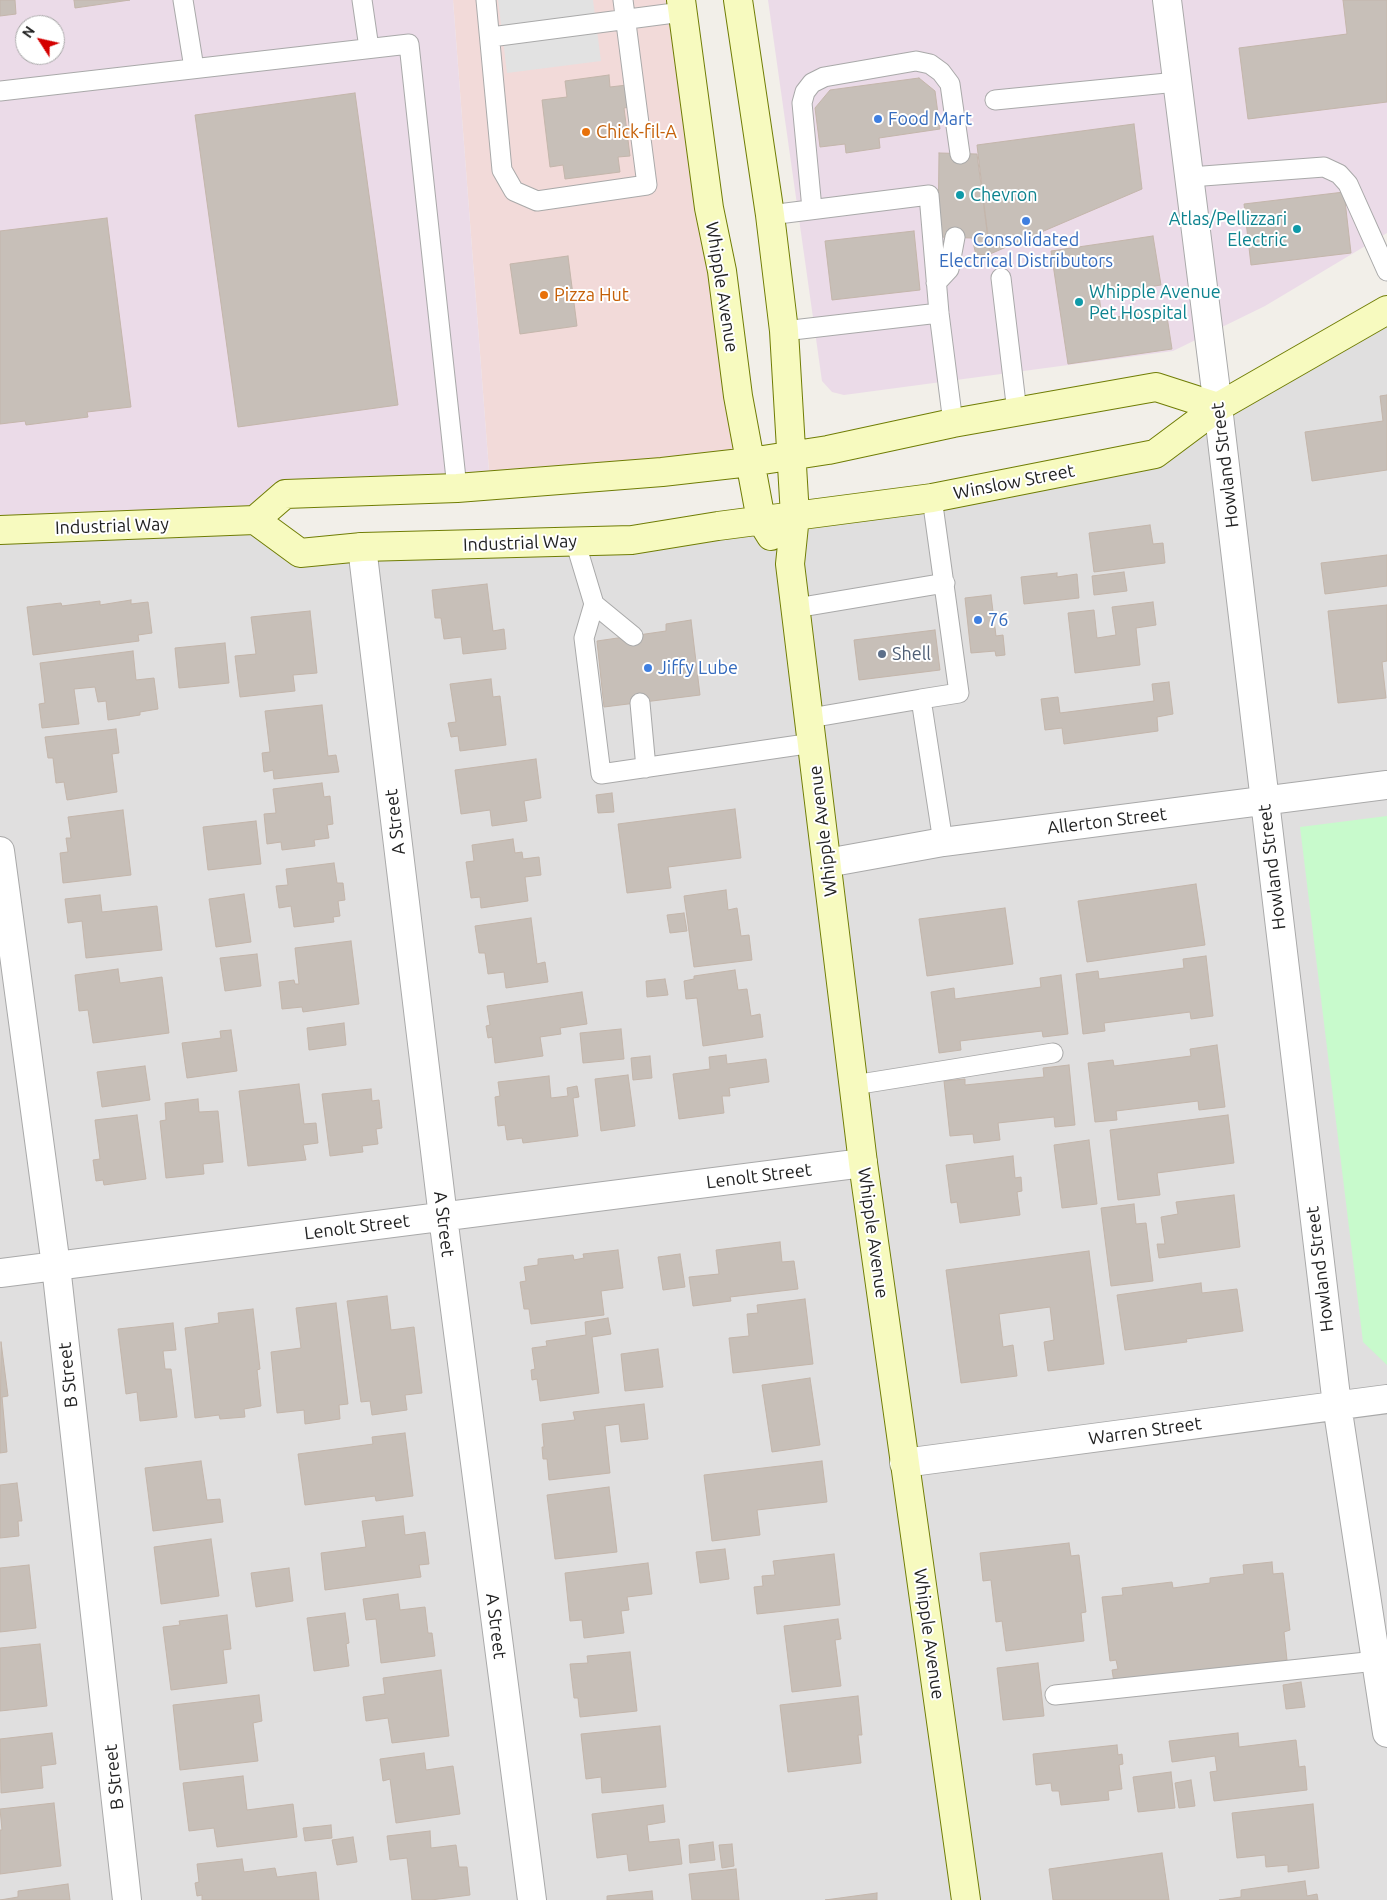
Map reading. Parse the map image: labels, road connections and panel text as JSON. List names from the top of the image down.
{
  "streets": {
    "main road": ["Whipple Avenue", "Winslow Street", "Industrial Way"],
    "street": [
      "Howland Street",
      "Allerton Street",
      "A Street",
      "Lenolt Street",
      "B Street",
      "Warren Street"
    ]
  },
  "crossings": [
    ["Whipple Avenue", "Winslow Street"],
    ["Whipple Avenue", "Industrial Way"],
    ["Whipple Avenue", "Allerton Street"],
    ["Whipple Avenue", "Lenolt Street"],
    ["Whipple Avenue", "Warren Street"],
    ["Howland Street", "Winslow Street"],
    ["Howland Street", "Allerton Street"],
    ["Howland Street", "Warren Street"],
    ["Winslow Street", "Industrial Way"],
    ["Industrial Way", "A Street"],
    ["A Street", "Lenolt Street"],
    ["Lenolt Street", "B Street"]
  ],
  "places": [
    "Food Mart",
    "Chick-fil-A",
    "Chevron",
    "Consolidated Electrical Distributors",
    "Atlas/Pellizzari Electric",
    "Pizza Hut",
    "Whipple Avenue Pet Hospital",
    "76",
    "Shell",
    "Jiffy Lube"
  ],
  "north": "top left"
}
